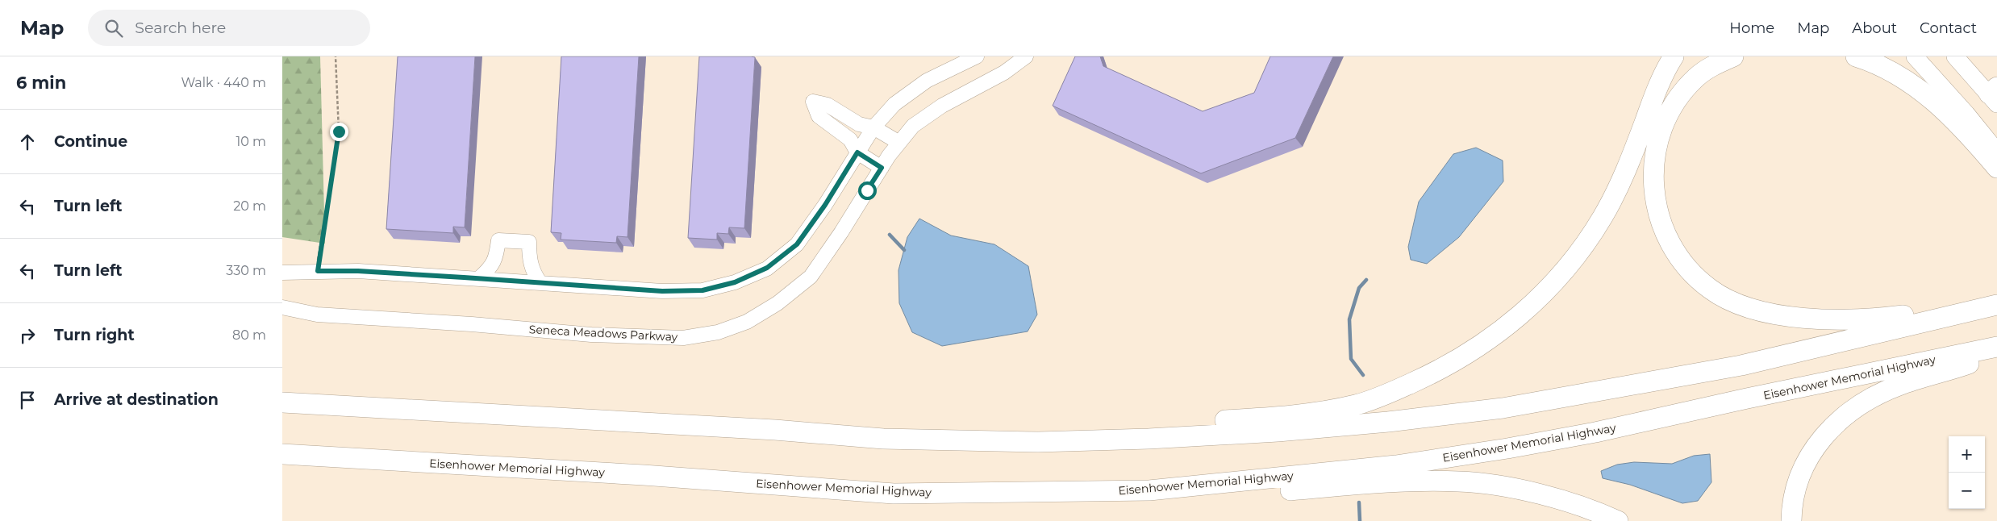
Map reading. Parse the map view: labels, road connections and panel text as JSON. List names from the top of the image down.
{
  "streets": {
    "highway": ["Eisenhower Memorial Highway"],
    "street": ["Seneca Meadows Parkway"]
  },
  "page": {
    "header": "Map",
    "search": "Search here",
    "nav": [
      "Home",
      "Map",
      "About",
      "Contact"
    ],
    "heading": ["6 min", "Walk · 440 m"],
    "list": [
      ["Continue", "10 m"],
      ["Turn left", "20 m"],
      ["Turn left", "330 m"],
      ["Turn right", "80 m"],
      "Arrive at destination"
    ],
    "map_buttons": ["+", "−"]
  }
}
